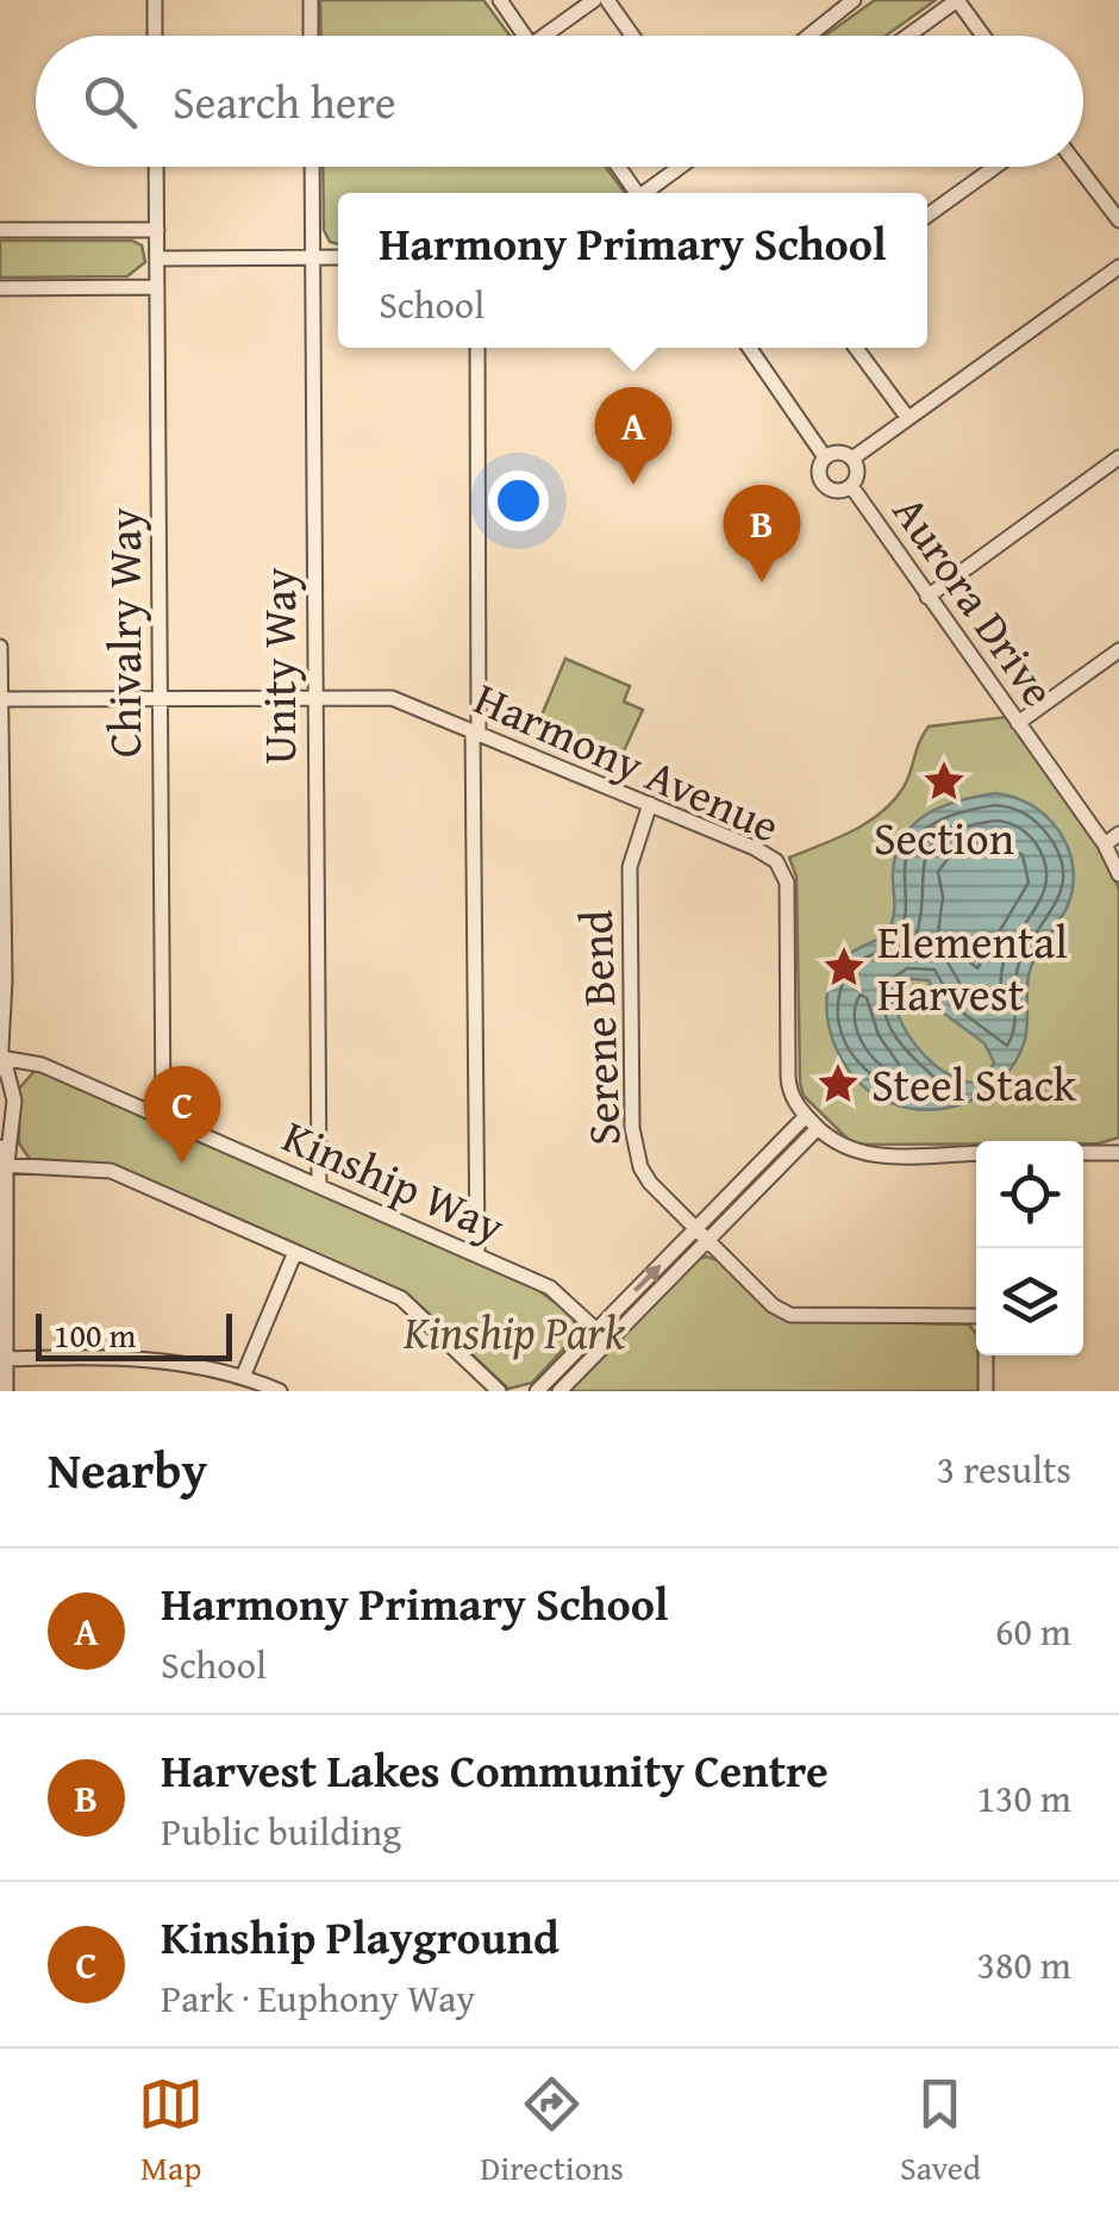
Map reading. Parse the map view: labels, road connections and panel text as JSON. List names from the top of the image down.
{
  "streets": {
    "street": [
      "Aurora Drive",
      "Chivalry Way",
      "Unity Way",
      "Harmony Avenue",
      "Serene Bend",
      "Kinship Way"
    ]
  },
  "crossings": [
    ["Chivalry Way", "Harmony Avenue"],
    ["Chivalry Way", "Kinship Way"],
    ["Unity Way", "Harmony Avenue"],
    ["Unity Way", "Kinship Way"],
    ["Harmony Avenue", "Serene Bend"]
  ],
  "parks": ["Kinship Park"],
  "places": {
    "place": ["Section", "Elemental Harvest", "Steel Stack"]
  },
  "scale_bar": "100 m",
  "page": {
    "search": "Search here",
    "popup": ["Harmony Primary School", "School"],
    "pins": ["A", "B", "C"],
    "scale": "100 m",
    "heading": ["Nearby", "3 results"],
    "list": [
      {
        "mark": "A",
        "name": "Harmony Primary School",
        "note": "School",
        "value": "60 m"
      },
      {
        "mark": "B",
        "name": "Harvest Lakes Community Centre",
        "note": "Public building",
        "value": "130 m"
      },
      {
        "mark": "C",
        "name": "Kinship Playground",
        "note": "Park · Euphony Way",
        "value": "380 m"
      }
    ],
    "nav": ["Map", "Directions", "Saved"]
  }
}
